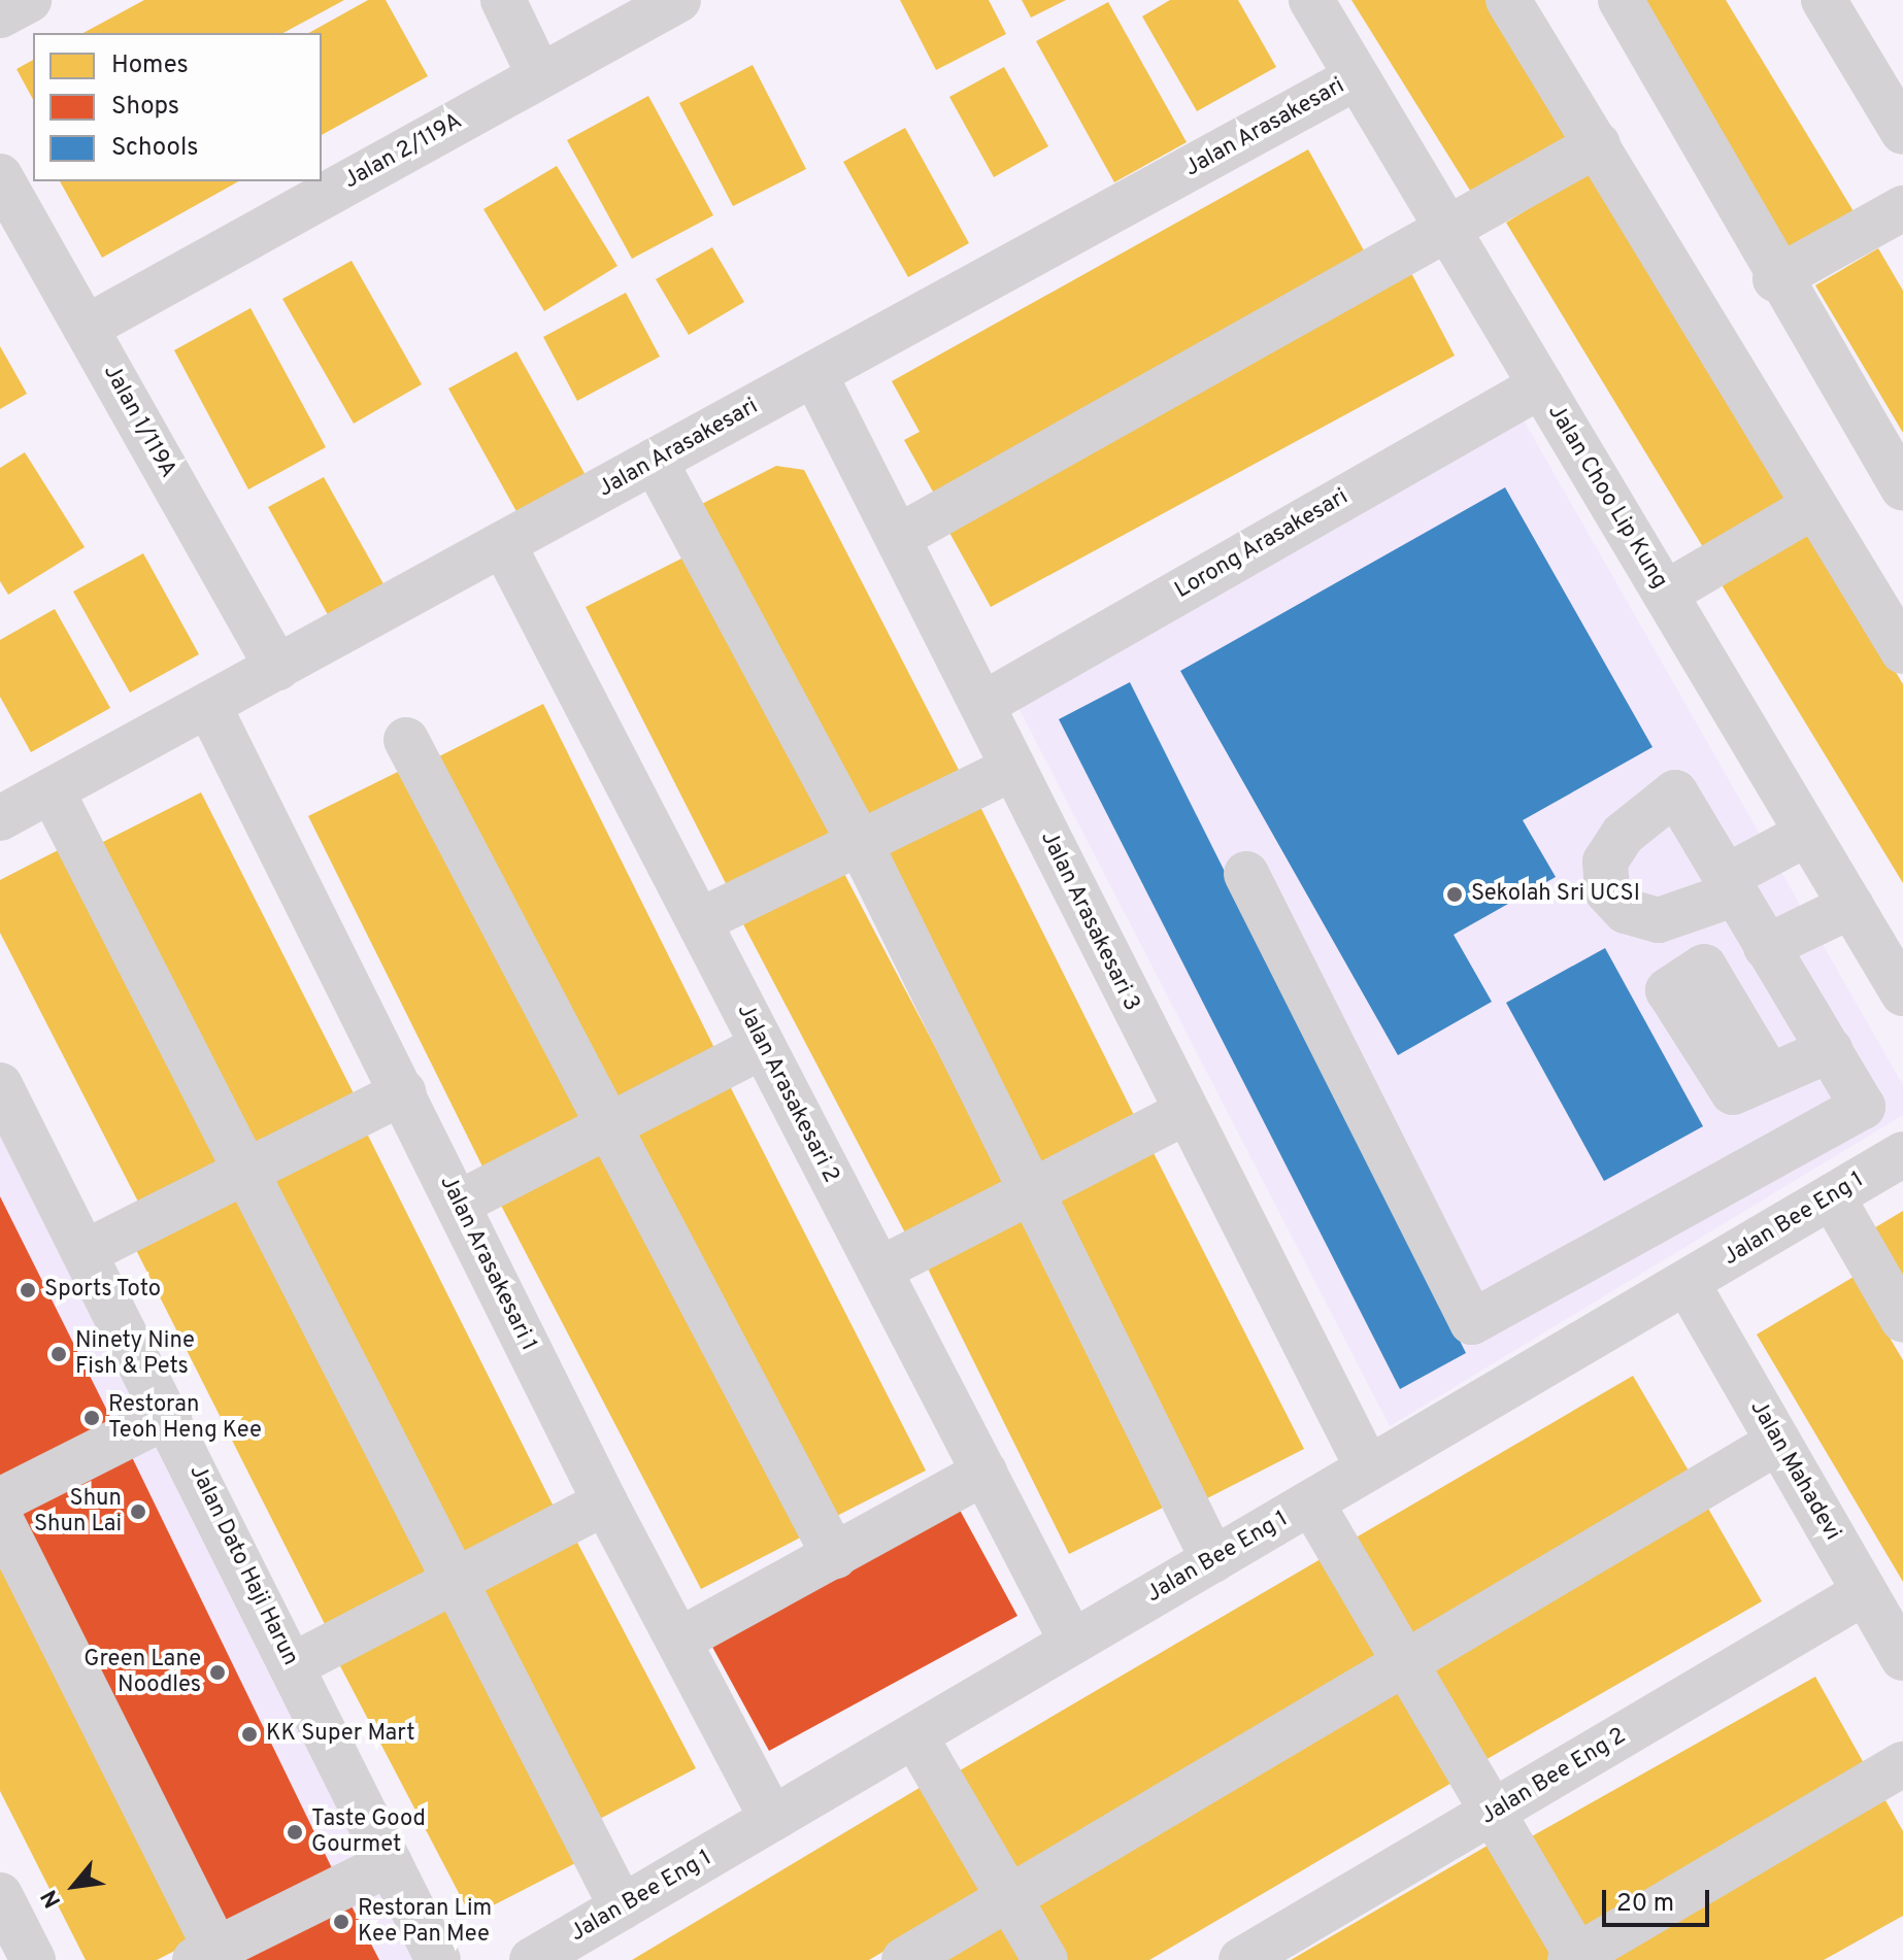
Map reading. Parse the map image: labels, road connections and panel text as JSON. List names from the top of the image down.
{
  "streets": {
    "street": [
      "Jalan Arasakesari",
      "Jalan 2/119A",
      "Jalan 1/119A",
      "Jalan Choo Lip Kung",
      "Lorong Arasakesari",
      "Jalan Arasakesari 3",
      "Jalan Arasakesari 2",
      "Jalan Bee Eng 1",
      "Jalan Arasakesari 1",
      "Jalan Mahadevi",
      "Jalan Dato Haji Harun",
      "Jalan Bee Eng 2"
    ]
  },
  "crossings": [
    ["Jalan Arasakesari", "Jalan 1/119A"],
    ["Jalan Arasakesari", "Jalan Choo Lip Kung"],
    ["Jalan Arasakesari", "Jalan Arasakesari 3"],
    ["Jalan Arasakesari", "Jalan Arasakesari 2"],
    ["Jalan Arasakesari", "Jalan Arasakesari 1"],
    ["Jalan 2/119A", "Jalan 1/119A"],
    ["Jalan Choo Lip Kung", "Lorong Arasakesari"],
    ["Lorong Arasakesari", "Jalan Arasakesari 3"],
    ["Jalan Arasakesari 3", "Jalan Bee Eng 1"],
    ["Jalan Arasakesari 2", "Jalan Bee Eng 1"],
    ["Jalan Bee Eng 1", "Jalan Arasakesari 1"],
    ["Jalan Bee Eng 1", "Jalan Mahadevi"],
    ["Jalan Mahadevi", "Jalan Bee Eng 2"]
  ],
  "places": [
    "Sekolah Sri UCSI",
    "Sports Toto",
    "Ninety Nine Fish & Pets",
    "Restoran Teoh Heng Kee",
    "Shun Shun Lai",
    "Green Lane Noodles",
    "KK Super Mart",
    "Taste Good Gourmet",
    "Restoran Lim Kee Pan Mee"
  ],
  "legend": ["Homes", "Shops", "Schools"],
  "scale_bar": "20 m",
  "north": "bottom left"
}
